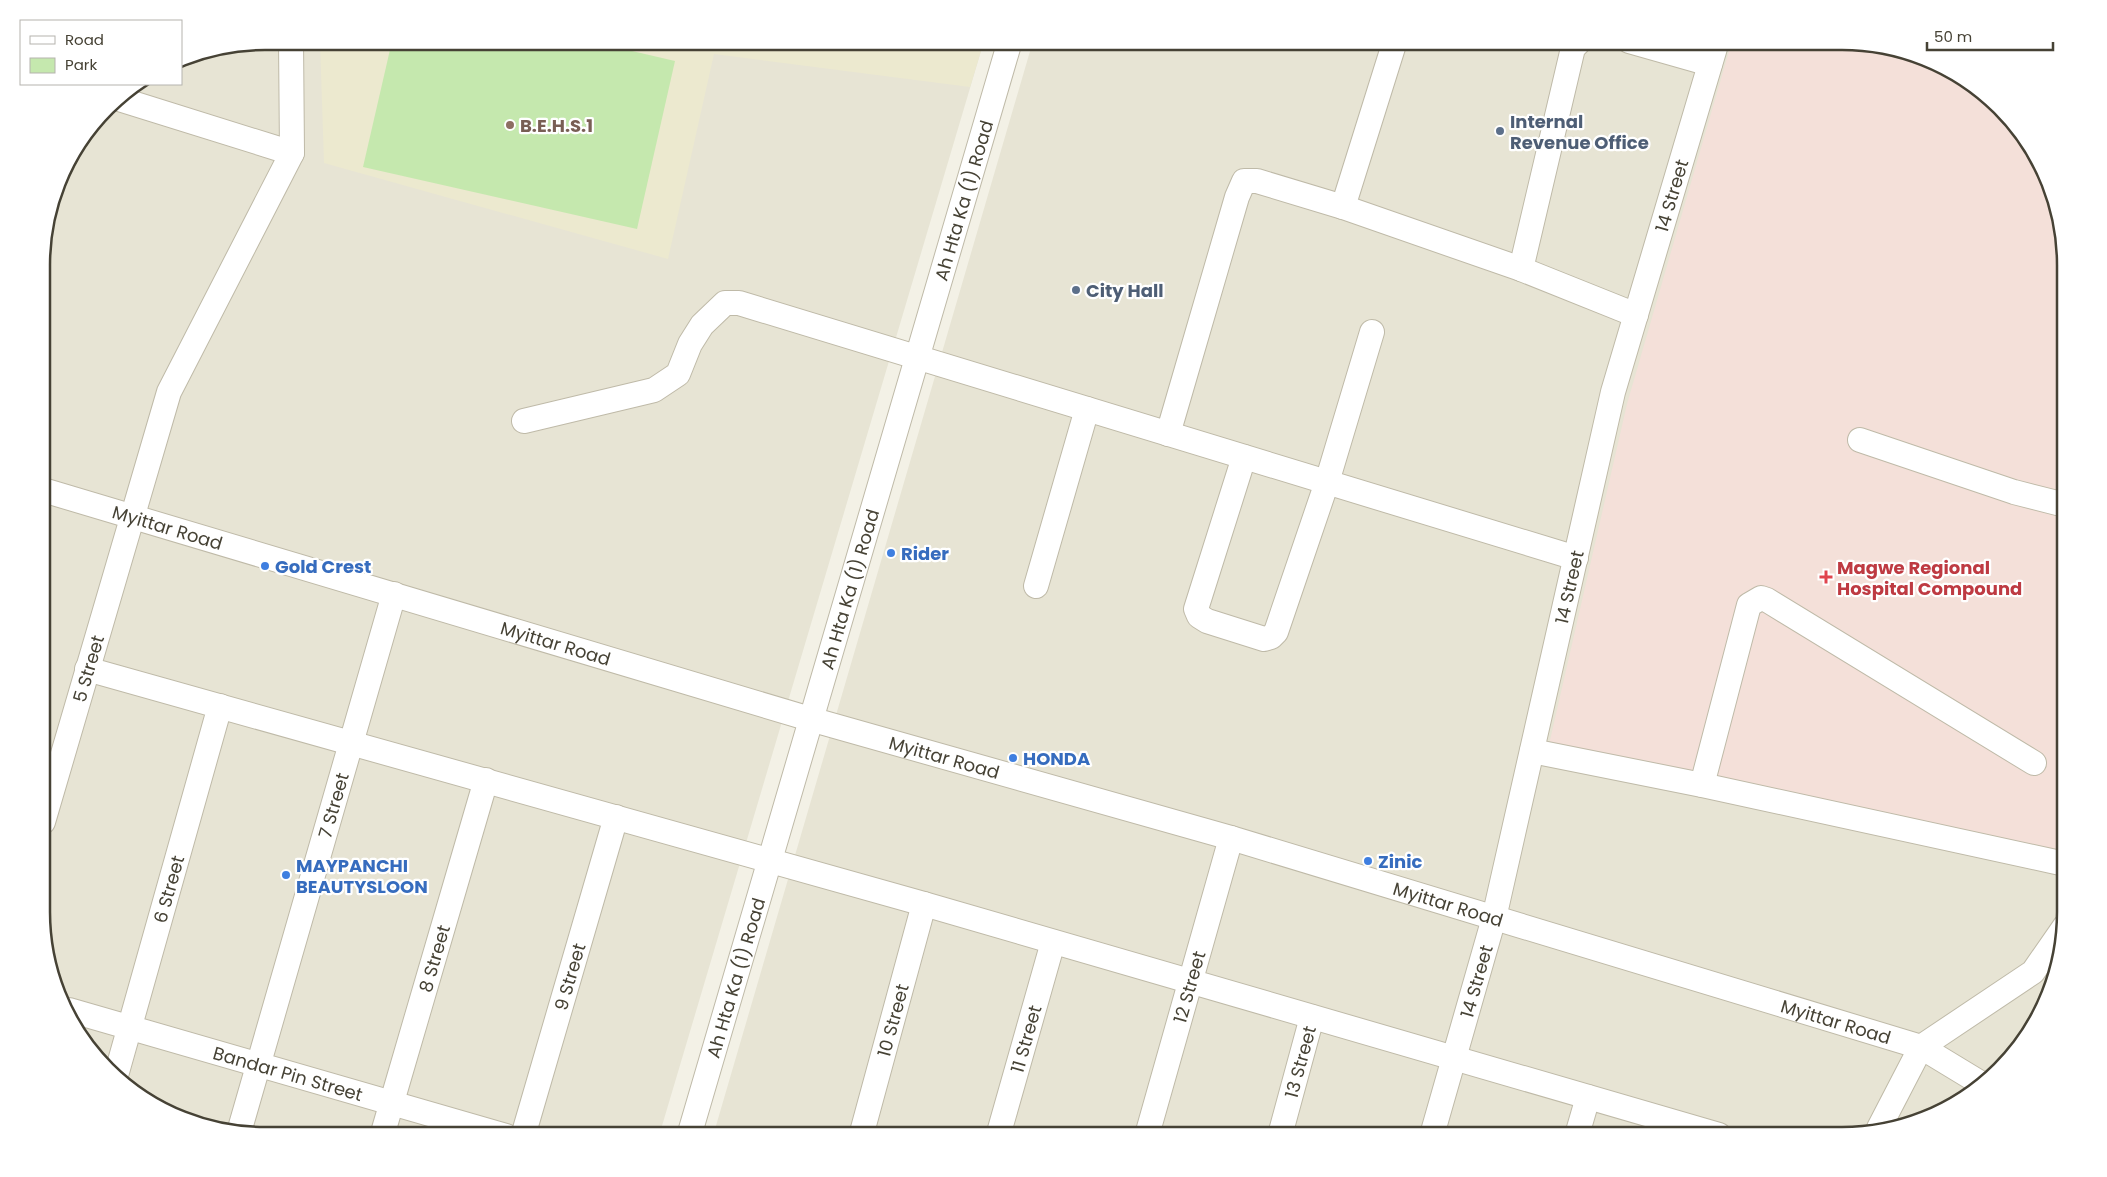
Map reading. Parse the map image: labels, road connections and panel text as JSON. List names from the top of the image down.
{
  "streets": {
    "street": [
      "14 Street",
      "Ah Hta Ka (1) Road",
      "Myittar Road",
      "5 Street",
      "7 Street",
      "6 Street",
      "8 Street",
      "9 Street",
      "12 Street",
      "10 Street",
      "11 Street",
      "13 Street",
      "Bandar Pin Street"
    ]
  },
  "crossings": [
    ["14 Street", "Myittar Road"],
    ["Ah Hta Ka (1) Road", "Myittar Road"],
    ["Myittar Road", "5 Street"],
    ["Myittar Road", "7 Street"],
    ["Myittar Road", "12 Street"],
    ["7 Street", "Bandar Pin Street"],
    ["6 Street", "Bandar Pin Street"],
    ["8 Street", "Bandar Pin Street"]
  ],
  "places": {
    "other": [
      "B.E.H.S.1",
      "Internal Revenue Office",
      "City Hall",
      "Rider",
      "Gold Crest",
      "HONDA",
      "Zinic",
      "MAYPANCHI BEAUTYSLOON"
    ],
    "health": ["Magwe Regional Hospital Compound"]
  },
  "legend": ["Road", "Park"],
  "scale_bar": "50 m"
}
